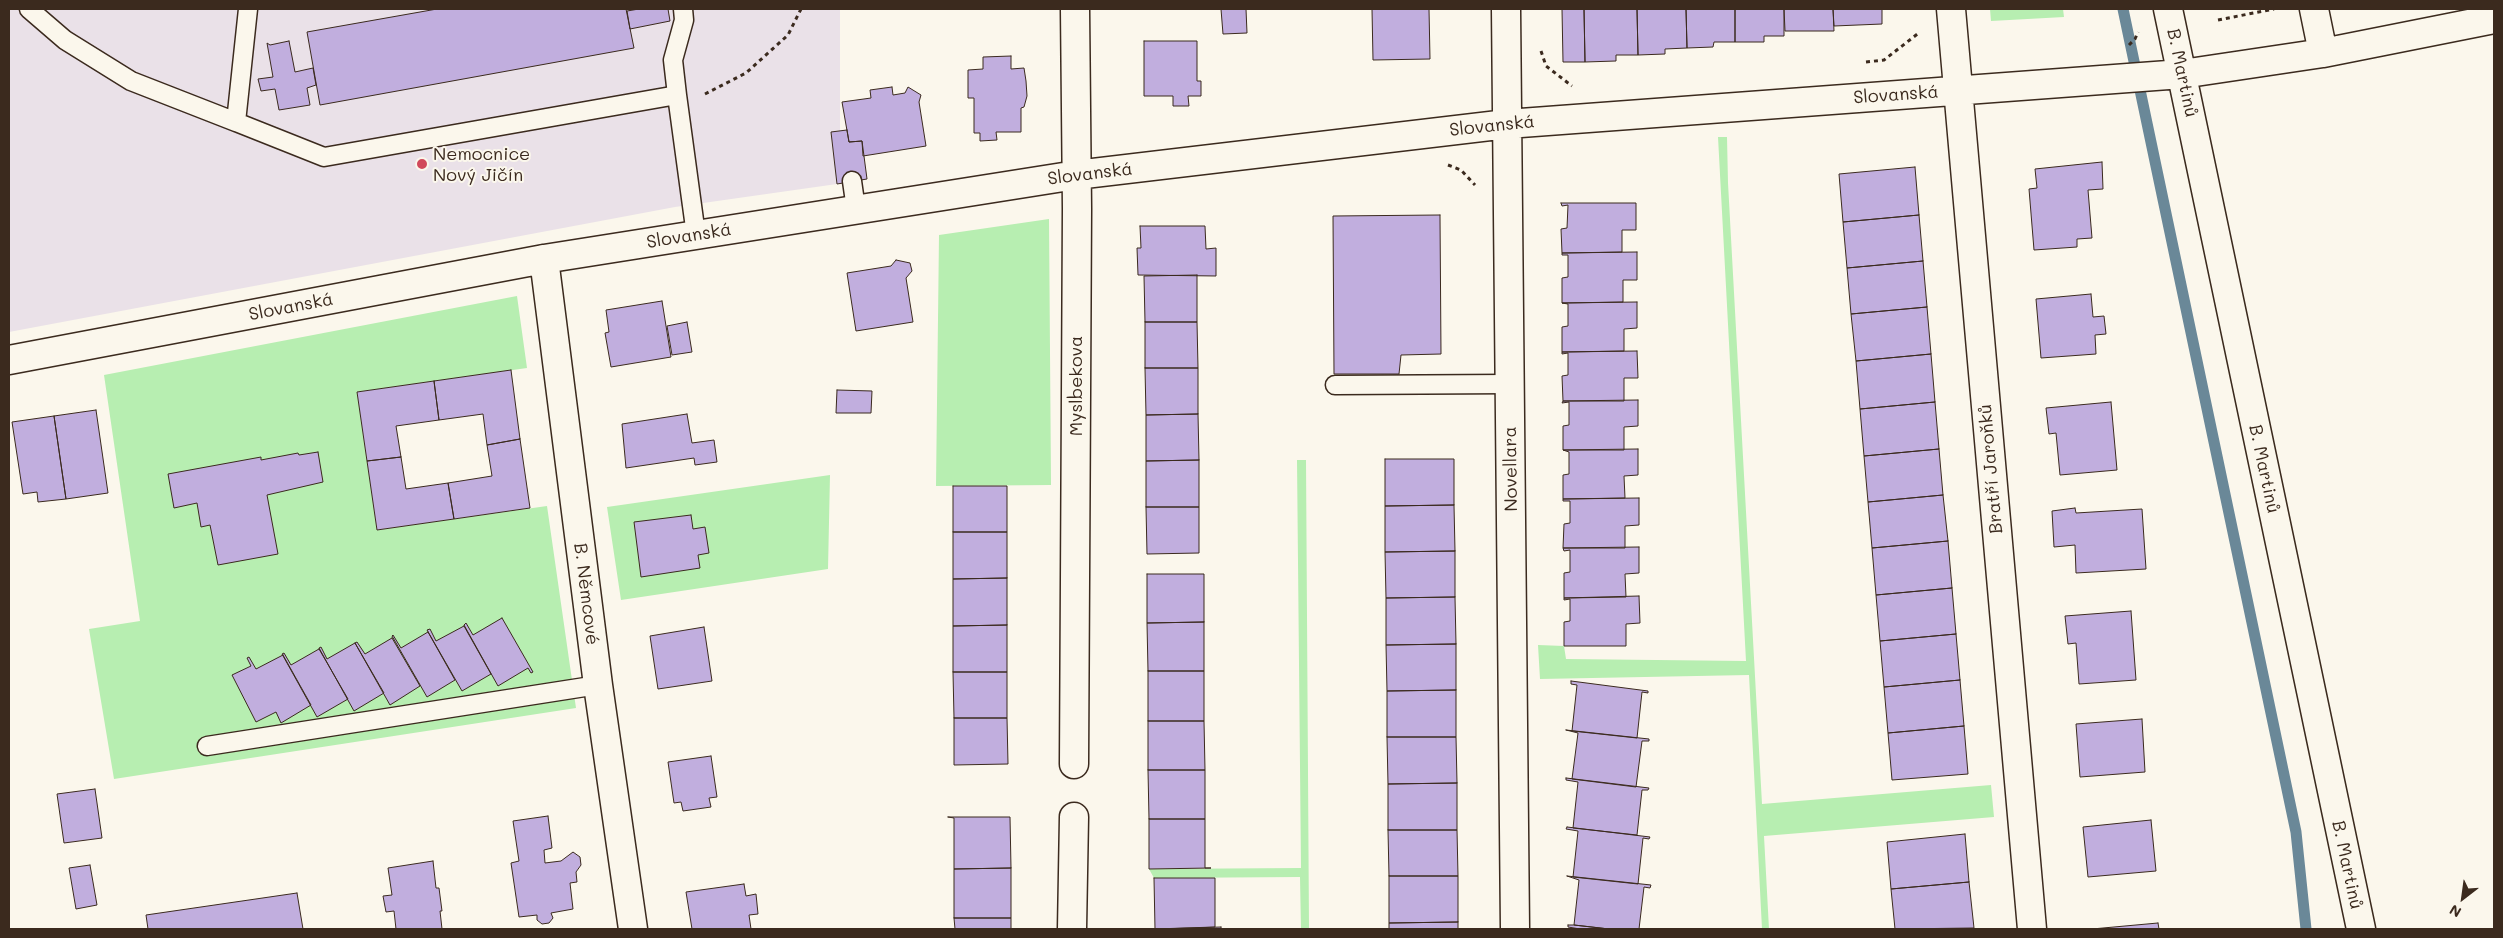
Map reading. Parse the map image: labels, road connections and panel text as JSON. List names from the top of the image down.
{
  "streets": {
    "street": [
      "B. Martinů",
      "Slovanská",
      "Myslbekova",
      "Novellara",
      "Bratří Jaroňků",
      "B. Němcové"
    ]
  },
  "crossings": [
    ["B. Martinů", "Slovanská"],
    ["Slovanská", "Myslbekova"],
    ["Slovanská", "Novellara"],
    ["Slovanská", "Bratří Jaroňků"],
    ["Slovanská", "B. Němcové"]
  ],
  "places": ["Nemocnice Nový Jičín"],
  "north": "bottom left"
}
